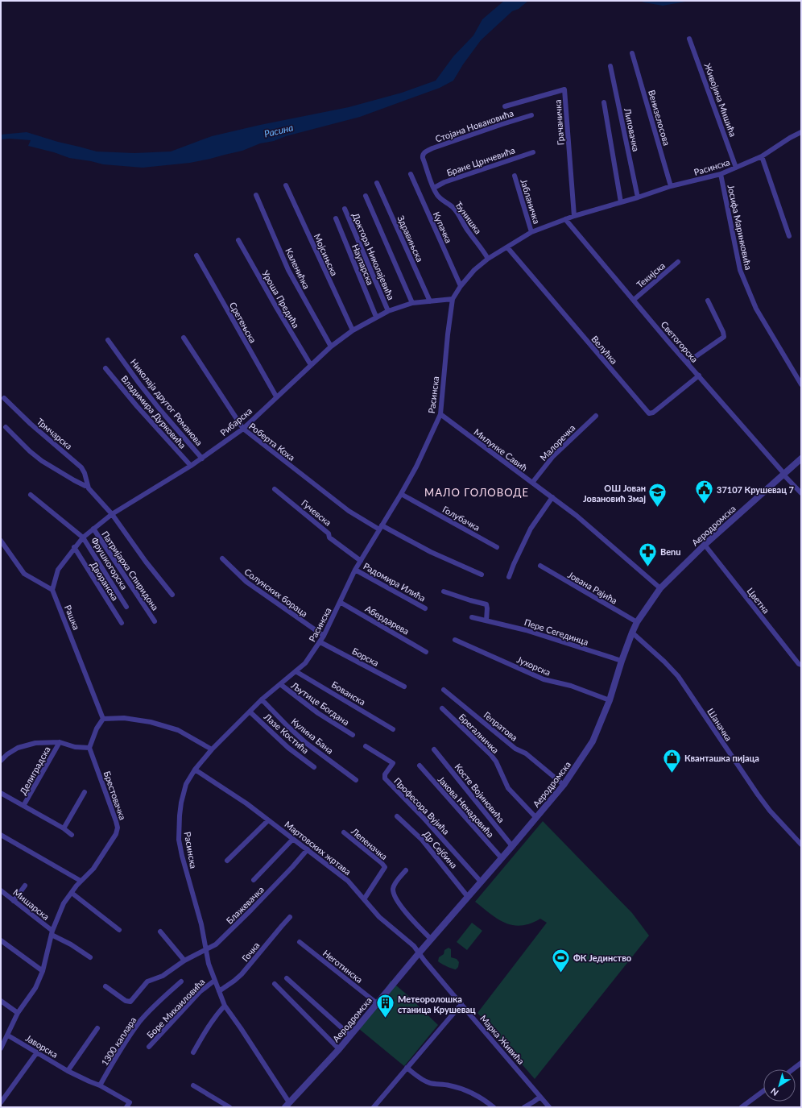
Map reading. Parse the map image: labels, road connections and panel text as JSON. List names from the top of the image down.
{
  "streets": {
    "street": [
      "Живојина Мишића",
      "Венизелосова",
      "Грачаничка",
      "Стојана Новаковића",
      "Липовачка",
      "Бране Црнчевића",
      "Расинска",
      "Јабланичка",
      "Ђунишка",
      "Купачка",
      "Јосифа Маринковића",
      "Здравињска",
      "Мојсињска",
      "Доктора Николајевића",
      "Наупарска",
      "Каленићка",
      "Текијска",
      "Уроша Предића",
      "Сретењска",
      "Светогорска",
      "Велућка",
      "Николаја другог Романова",
      "Владимира Дурковића",
      "Рибарска",
      "Трмчарска",
      "Роберта Коха",
      "Малоречка",
      "Милунке Савић",
      "Гучевска",
      "Голубачка",
      "Аеродромска",
      "Фрушкогорска",
      "Патријарха Спиридона",
      "Дворанска",
      "Радомира Илића",
      "Јована Рајића",
      "Солунских бораца",
      "Цветна",
      "Рашка",
      "Абердарева",
      "Пере Сегединца",
      "Борска",
      "Јухорска",
      "Бованска",
      "Љутице Богдана",
      "Шаначка",
      "Гепратова",
      "Лазе Костића",
      "Брегалничка",
      "Кулина Бана",
      "Делиградска",
      "Косте Војиновића",
      "Брестовачка",
      "Професора Вујића",
      "Јакова Ненадовића",
      "Лепеначка",
      "Мартовских жртава",
      "Др Сејбина",
      "Мишарска",
      "Блажевачка",
      "Гочка",
      "Неготинска",
      "Боре Михаиловића",
      "Марка Живића",
      "1300 каплара",
      "Јаворска"
    ]
  },
  "crossings": [
    ["Живојина Мишића", "Расинска"],
    ["Венизелосова", "Расинска"],
    ["Грачаничка", "Расинска"],
    ["Стојана Новаковића", "Ђунишка"],
    ["Липовачка", "Расинска"],
    ["Бране Црнчевића", "Ђунишка"],
    ["Расинска", "Јабланичка"],
    ["Расинска", "Ђунишка"],
    ["Расинска", "Купачка"],
    ["Расинска", "Јосифа Маринковића"],
    ["Расинска", "Светогорска"],
    ["Расинска", "Велућка"],
    ["Расинска", "Рибарска"],
    ["Расинска", "Роберта Коха"],
    ["Расинска", "Милунке Савић"],
    ["Расинска", "Гучевска"],
    ["Расинска", "Голубачка"],
    ["Расинска", "Аеродромска"],
    ["Расинска", "Радомира Илића"],
    ["Расинска", "Солунских бораца"],
    ["Расинска", "Абердарева"],
    ["Расинска", "Борска"],
    ["Расинска", "Бованска"],
    ["Расинска", "Љутице Богдана"],
    ["Расинска", "Лазе Костића"],
    ["Расинска", "Кулина Бана"],
    ["Расинска", "Мартовских жртава"],
    ["Расинска", "Блажевачка"],
    ["Расинска", "Гочка"],
    ["Расинска", "Боре Михаиловића"],
    ["Здравињска", "Рибарска"],
    ["Мојсињска", "Рибарска"],
    ["Доктора Николајевића", "Рибарска"],
    ["Наупарска", "Рибарска"],
    ["Каленићка", "Рибарска"],
    ["Текијска", "Светогорска"],
    ["Уроша Предића", "Рибарска"],
    ["Сретењска", "Рибарска"],
    ["Светогорска", "Велућка"],
    ["Светогорска", "Аеродромска"],
    ["Николаја другог Романова", "Рибарска"],
    ["Владимира Дурковића", "Рибарска"],
    ["Рибарска", "Трмчарска"],
    ["Рибарска", "Роберта Коха"],
    ["Рибарска", "Фрушкогорска"],
    ["Рибарска", "Патријарха Спиридона"],
    ["Рибарска", "Дворанска"],
    ["Рибарска", "Рашка"],
    ["Малоречка", "Милунке Савић"],
    ["Милунке Савић", "Аеродромска"],
    ["Аеродромска", "Јована Рајића"],
    ["Аеродромска", "Цветна"],
    ["Аеродромска", "Пере Сегединца"],
    ["Аеродромска", "Јухорска"],
    ["Аеродромска", "Шаначка"],
    ["Аеродромска", "Гепратова"],
    ["Аеродромска", "Брегалничка"],
    ["Аеродромска", "Косте Војиновића"],
    ["Аеродромска", "Професора Вујића"],
    ["Аеродромска", "Јакова Ненадовића"],
    ["Аеродромска", "Мартовских жртава"],
    ["Аеродромска", "Др Сејбина"],
    ["Аеродромска", "Неготинска"],
    ["Аеродромска", "Марка Живића"],
    ["Брестовачка", "Мишарска"],
    ["Брестовачка", "Јаворска"],
    ["Лепеначка", "Мартовских жртава"],
    ["Мартовских жртава", "Блажевачка"],
    ["Мартовских жртава", "Марка Живића"],
    ["1300 каплара", "Јаворска"]
  ],
  "districts": ["МАЛО ГОЛОВОДЕ"],
  "water": ["Расина"],
  "places": {
    "public building": ["37107 Крушевац 7"],
    "school or university": ["ОШ Јован Јовановић Змај"],
    "pharmacy": ["Benu"],
    "shop": ["Кванташка пијаца"],
    "sports": ["ФК Јединство"],
    "building": ["Метеоролошка станица Крушевац"]
  },
  "north": "bottom left"
}
